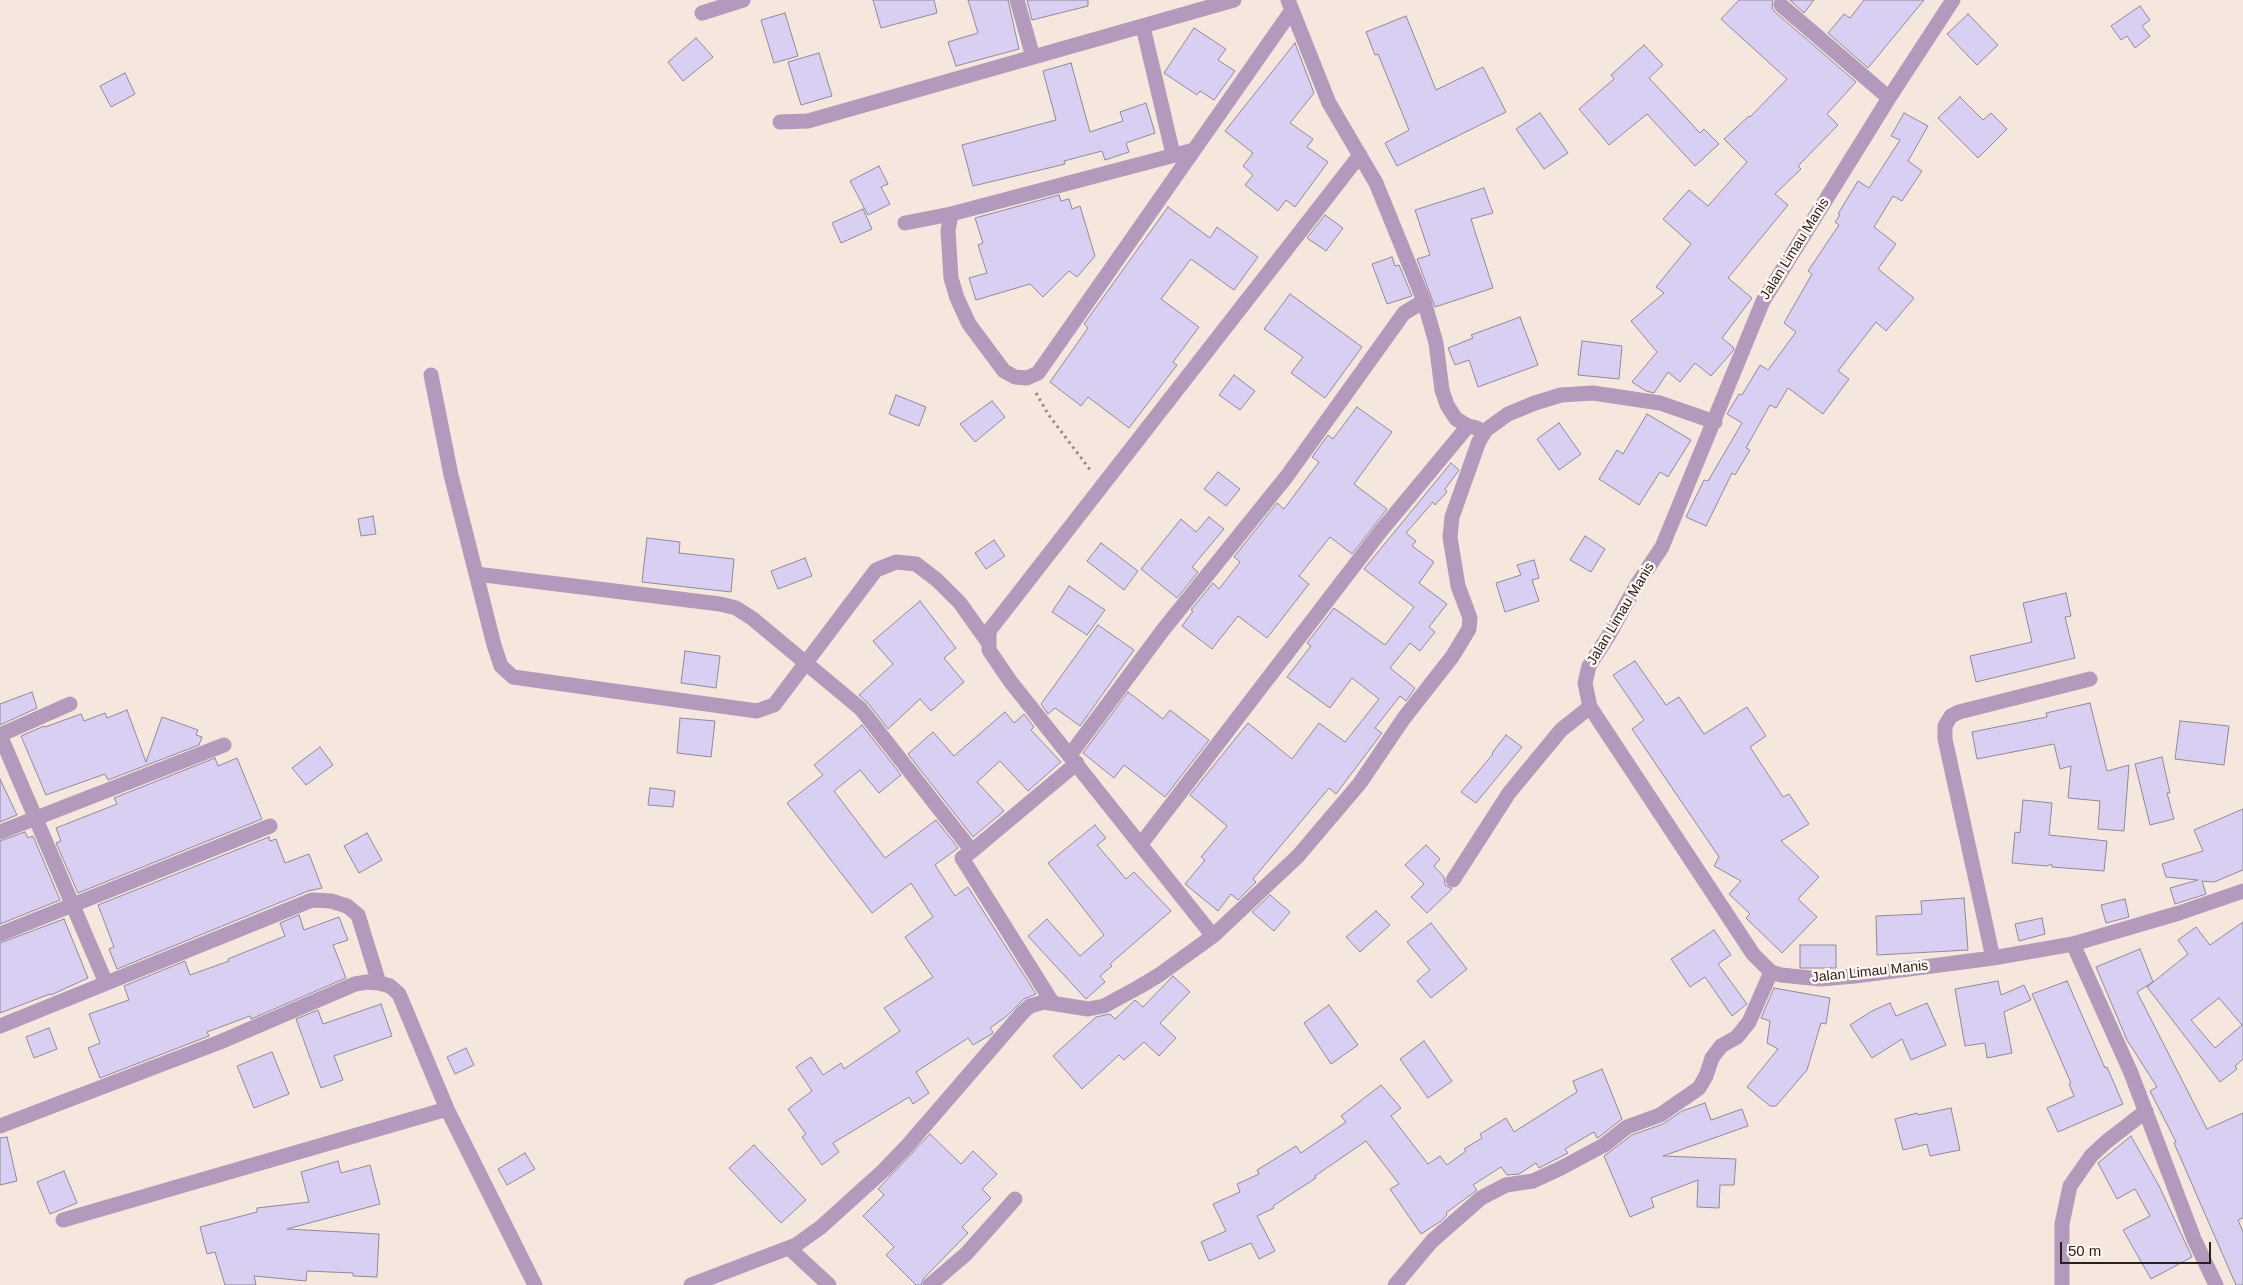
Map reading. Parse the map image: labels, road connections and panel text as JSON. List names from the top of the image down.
{
  "streets": {
    "street": ["Jalan Limau Manis"]
  },
  "scale_bar": "50 m"
}
